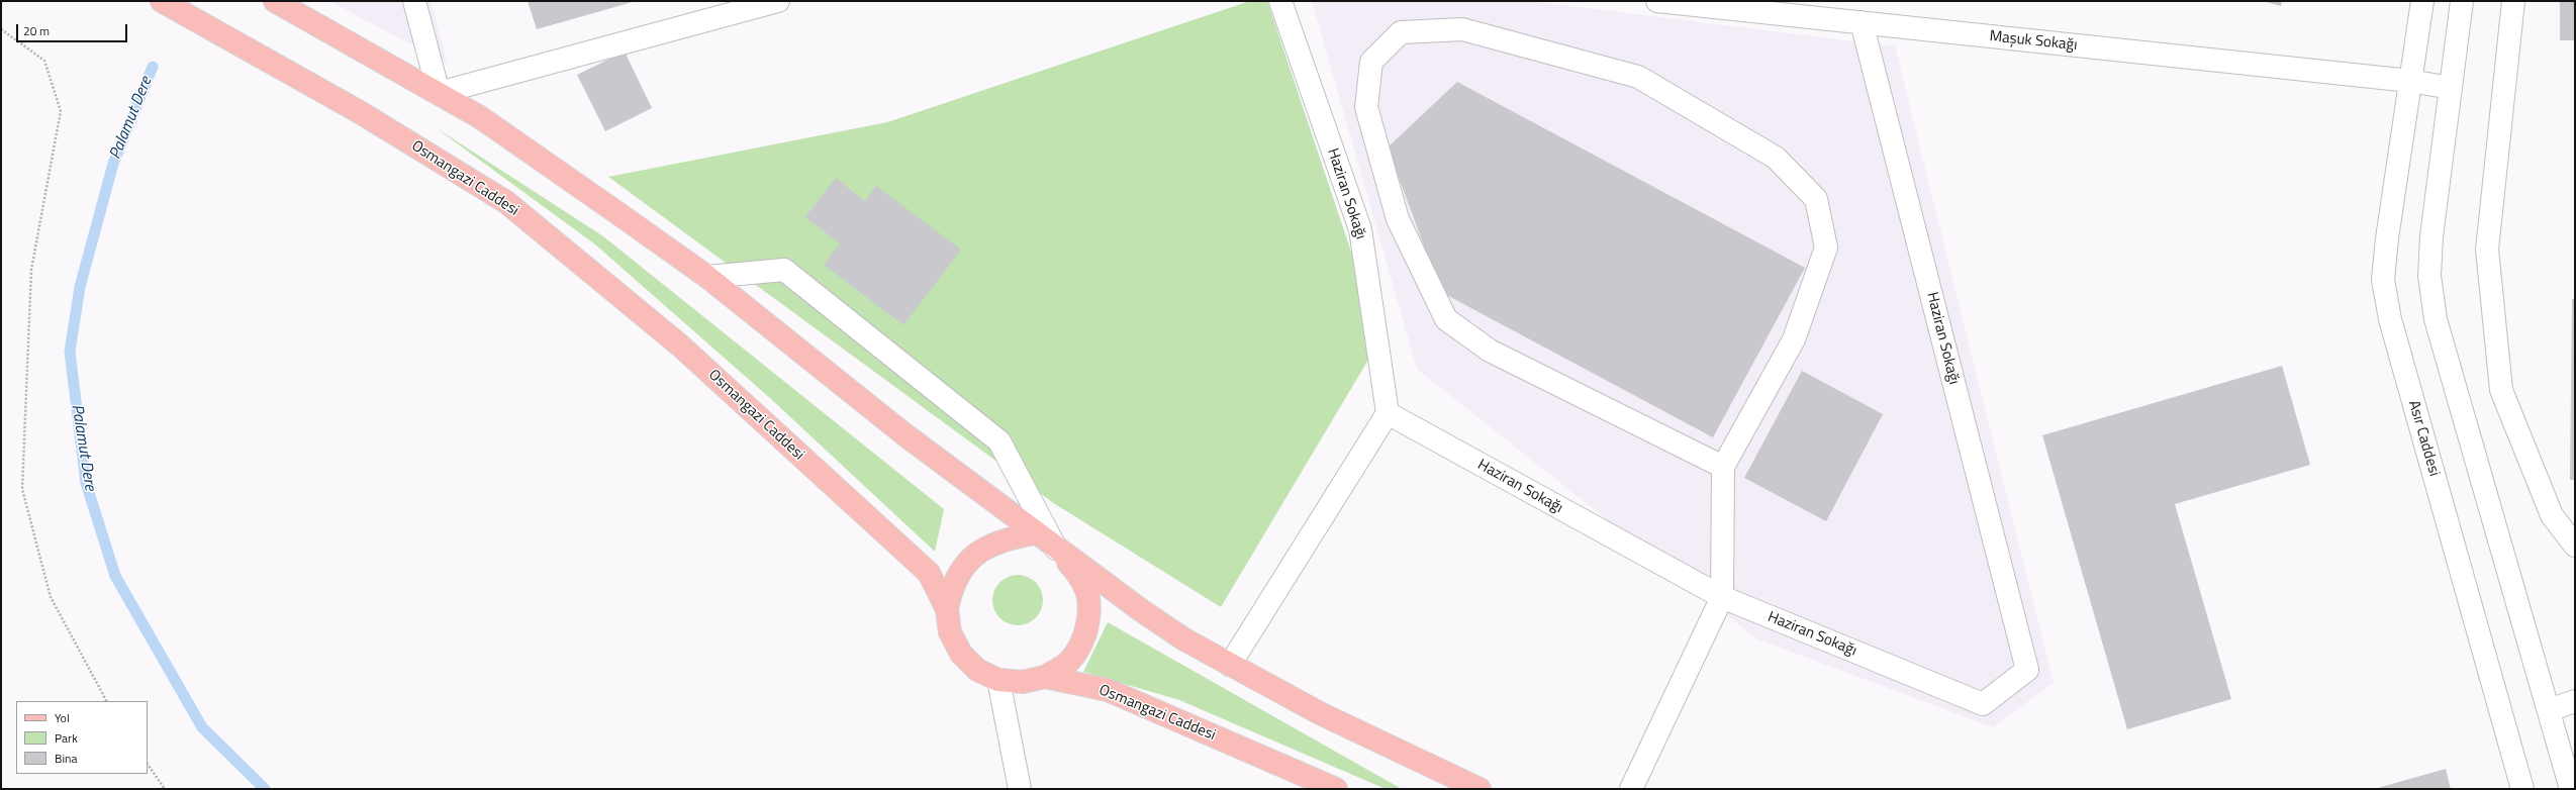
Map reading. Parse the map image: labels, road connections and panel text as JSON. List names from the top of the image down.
{
  "streets": {
    "main road": ["Osmangazi Caddesi"],
    "street": ["Maşuk Sokağı", "Haziran Sokağı", "Asır Caddesi"]
  },
  "crossings": [
    ["Maşuk Sokağı", "Haziran Sokağı"],
    ["Maşuk Sokağı", "Asır Caddesi"]
  ],
  "water": ["Palamut Dere"],
  "legend": ["Yol", "Park", "Bina"],
  "scale_bar": "20 m"
}
